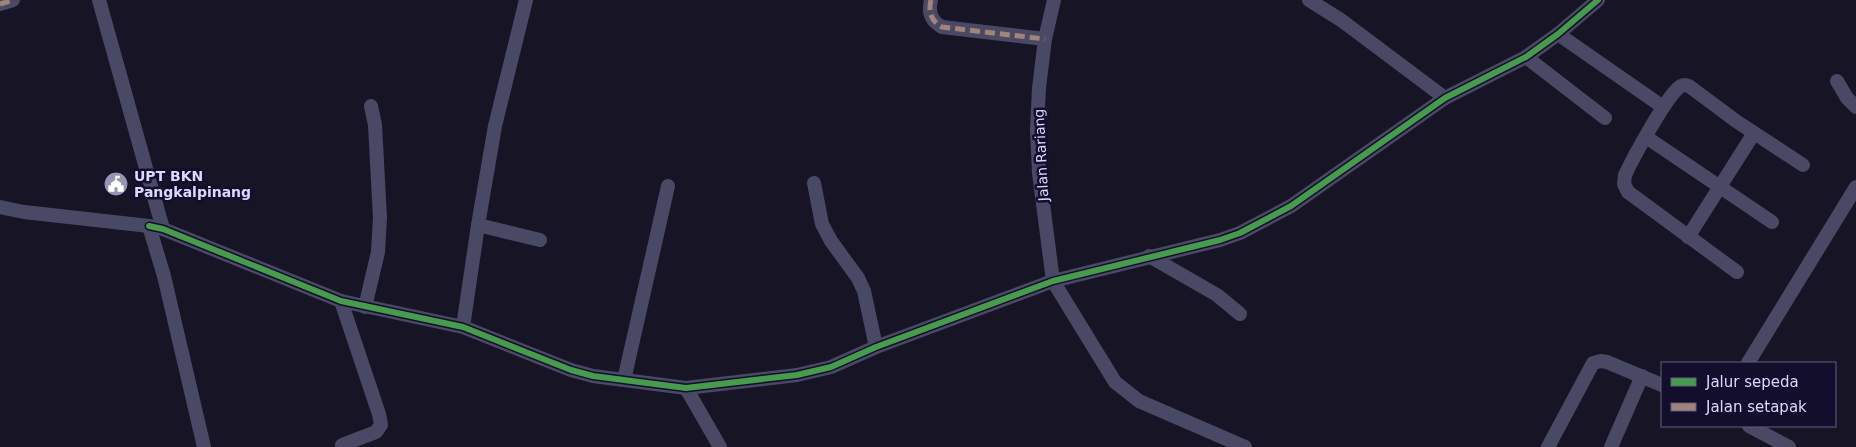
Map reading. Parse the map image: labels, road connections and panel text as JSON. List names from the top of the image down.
{
  "streets": {
    "street": ["Jalan Rariang"]
  },
  "places": {
    "public building": ["UPT BKN Pangkalpinang"]
  },
  "legend": ["Jalur sepeda", "Jalan setapak"]
}
